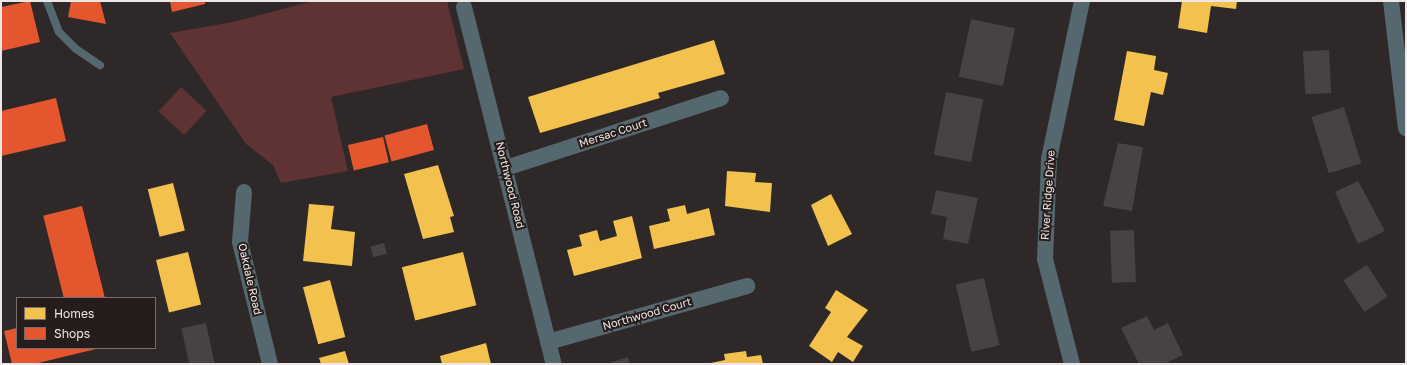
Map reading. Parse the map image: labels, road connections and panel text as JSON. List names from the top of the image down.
{
  "streets": {
    "street": [
      "Mersac Court",
      "Northwood Road",
      "River Ridge Drive",
      "Oakdale Road",
      "Northwood Court"
    ]
  },
  "crossings": [
    ["Mersac Court", "Northwood Road"],
    ["Northwood Road", "Northwood Court"]
  ],
  "legend": ["Homes", "Shops"]
}
